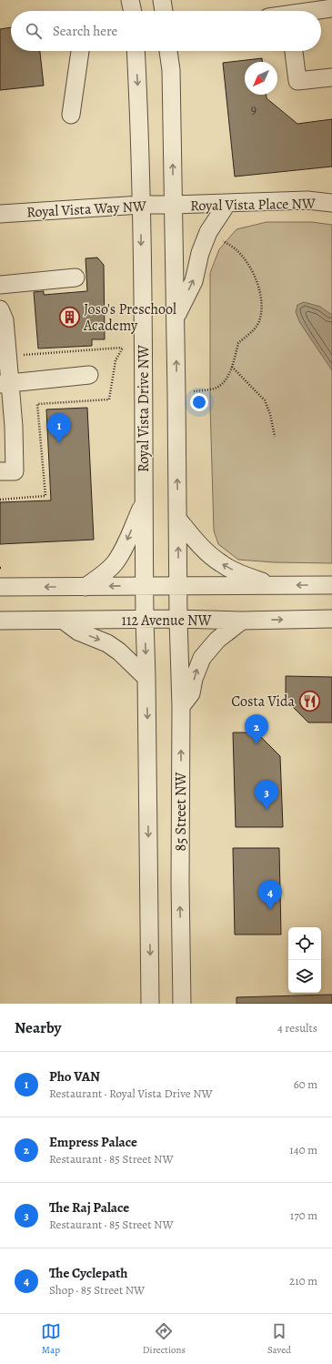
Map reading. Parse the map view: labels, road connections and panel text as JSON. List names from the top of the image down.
{
  "streets": {
    "street": [
      "Royal Vista Place NW",
      "Royal Vista Way NW",
      "Royal Vista Drive NW",
      "112 Avenue NW",
      "85 Street NW"
    ]
  },
  "crossings": [
    ["Royal Vista Place NW", "Royal Vista Way NW"],
    ["Royal Vista Way NW", "Royal Vista Drive NW"],
    ["Royal Vista Drive NW", "112 Avenue NW"],
    ["112 Avenue NW", "85 Street NW"]
  ],
  "places": {
    "building": ["Joso's Preschool Academy"],
    "restaurant": ["Costa Vida"]
  },
  "house_numbers": ["9"],
  "north": "bottom left",
  "page": {
    "search": "Search here",
    "pins": [
      "1",
      "2",
      "3",
      "4"
    ],
    "heading": ["Nearby", "4 results"],
    "list": [
      {
        "mark": "1",
        "name": "Pho VAN",
        "note": "Restaurant · Royal Vista Drive NW",
        "value": "60 m"
      },
      {
        "mark": "2",
        "name": "Empress Palace",
        "note": "Restaurant · 85 Street NW",
        "value": "140 m"
      },
      {
        "mark": "3",
        "name": "The Raj Palace",
        "note": "Restaurant · 85 Street NW",
        "value": "170 m"
      },
      {
        "mark": "4",
        "name": "The Cyclepath",
        "note": "Shop · 85 Street NW",
        "value": "210 m"
      }
    ],
    "nav": ["Map", "Directions", "Saved"]
  }
}
